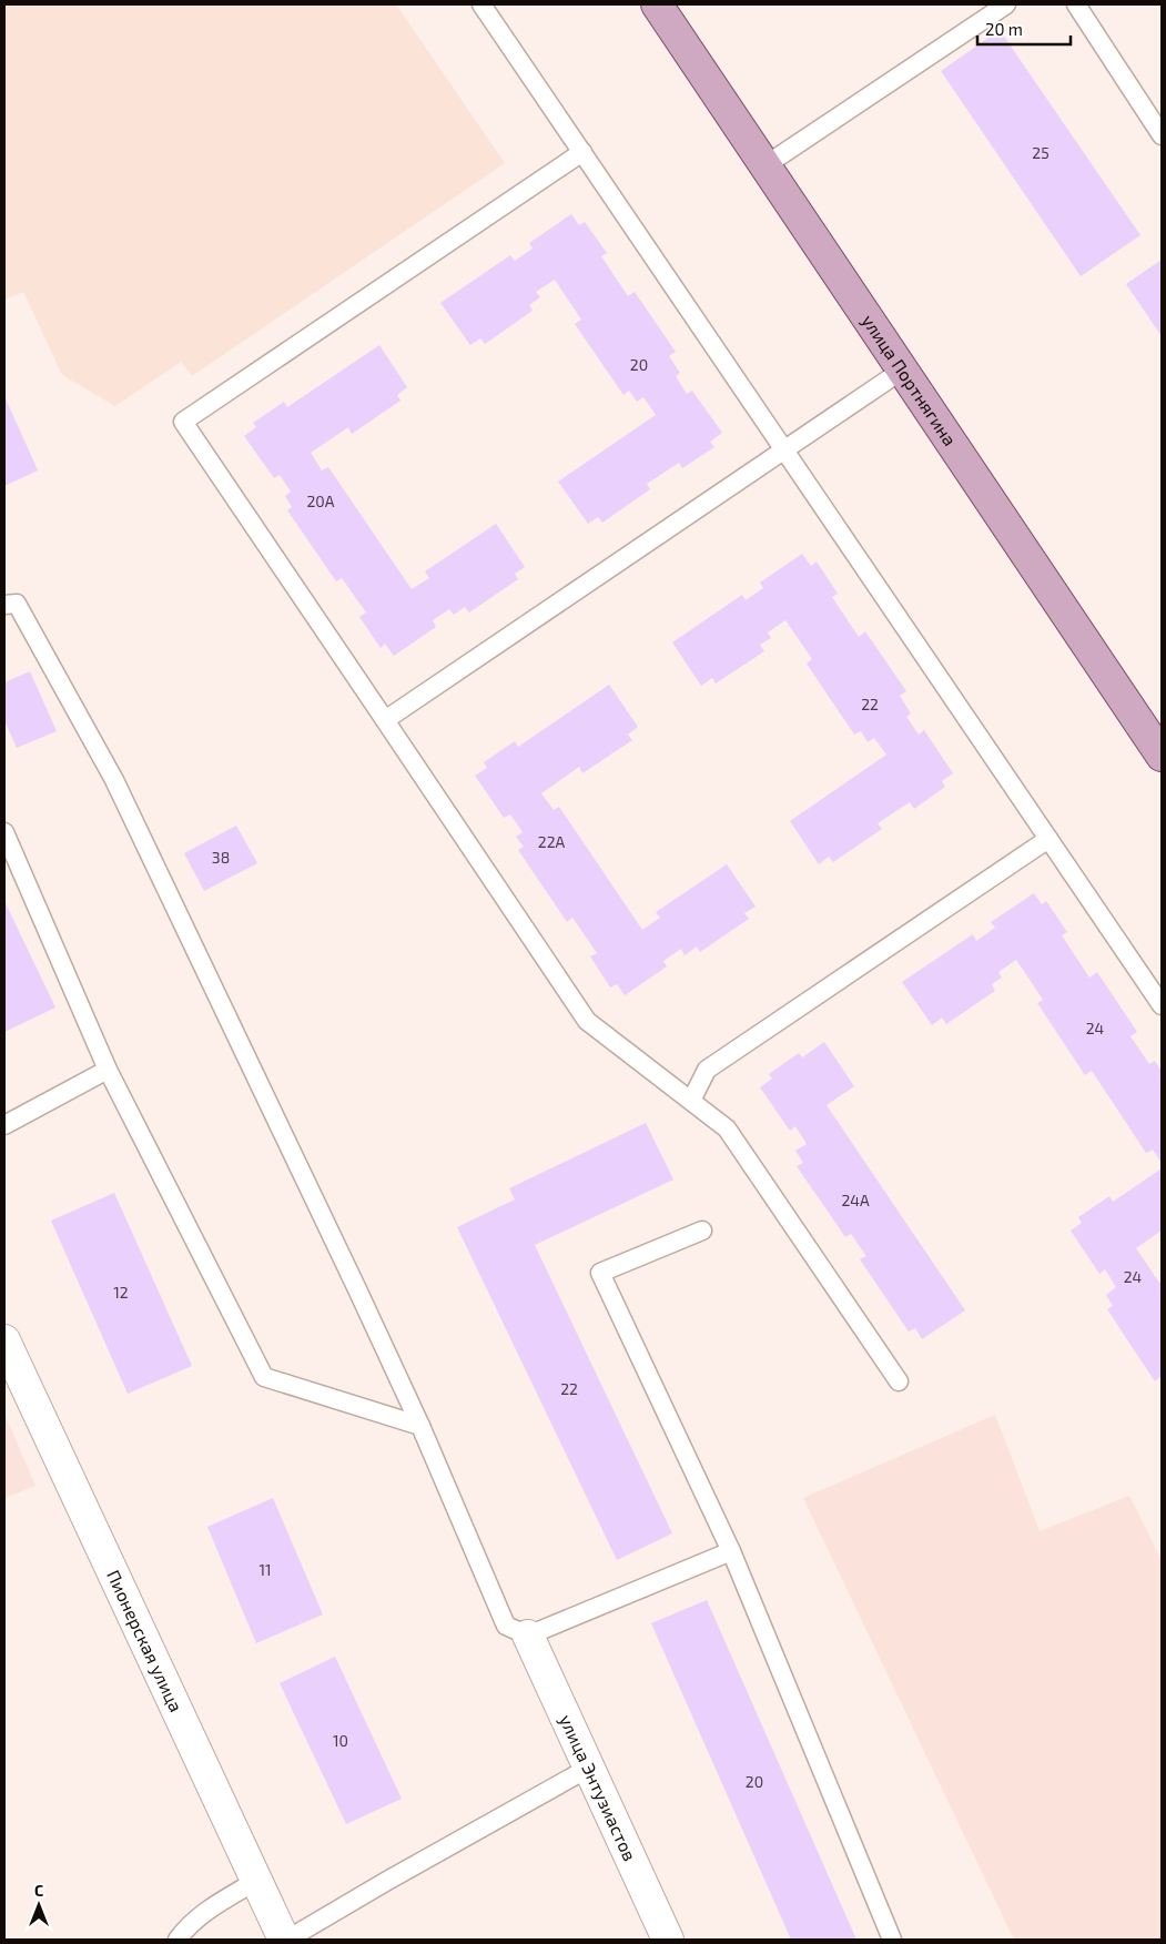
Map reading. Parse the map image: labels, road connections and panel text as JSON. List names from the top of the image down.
{
  "streets": {
    "main road": ["улица Портнягина"],
    "street": ["Пионерская улица", "улица Энтузиастов"]
  },
  "house_numbers": [
    "25",
    "20",
    "20А",
    "22",
    "22А",
    "38",
    "24",
    "24А",
    "24",
    "12",
    "22",
    "11",
    "10",
    "20"
  ],
  "scale_bar": "20 m",
  "north": "top"
}
